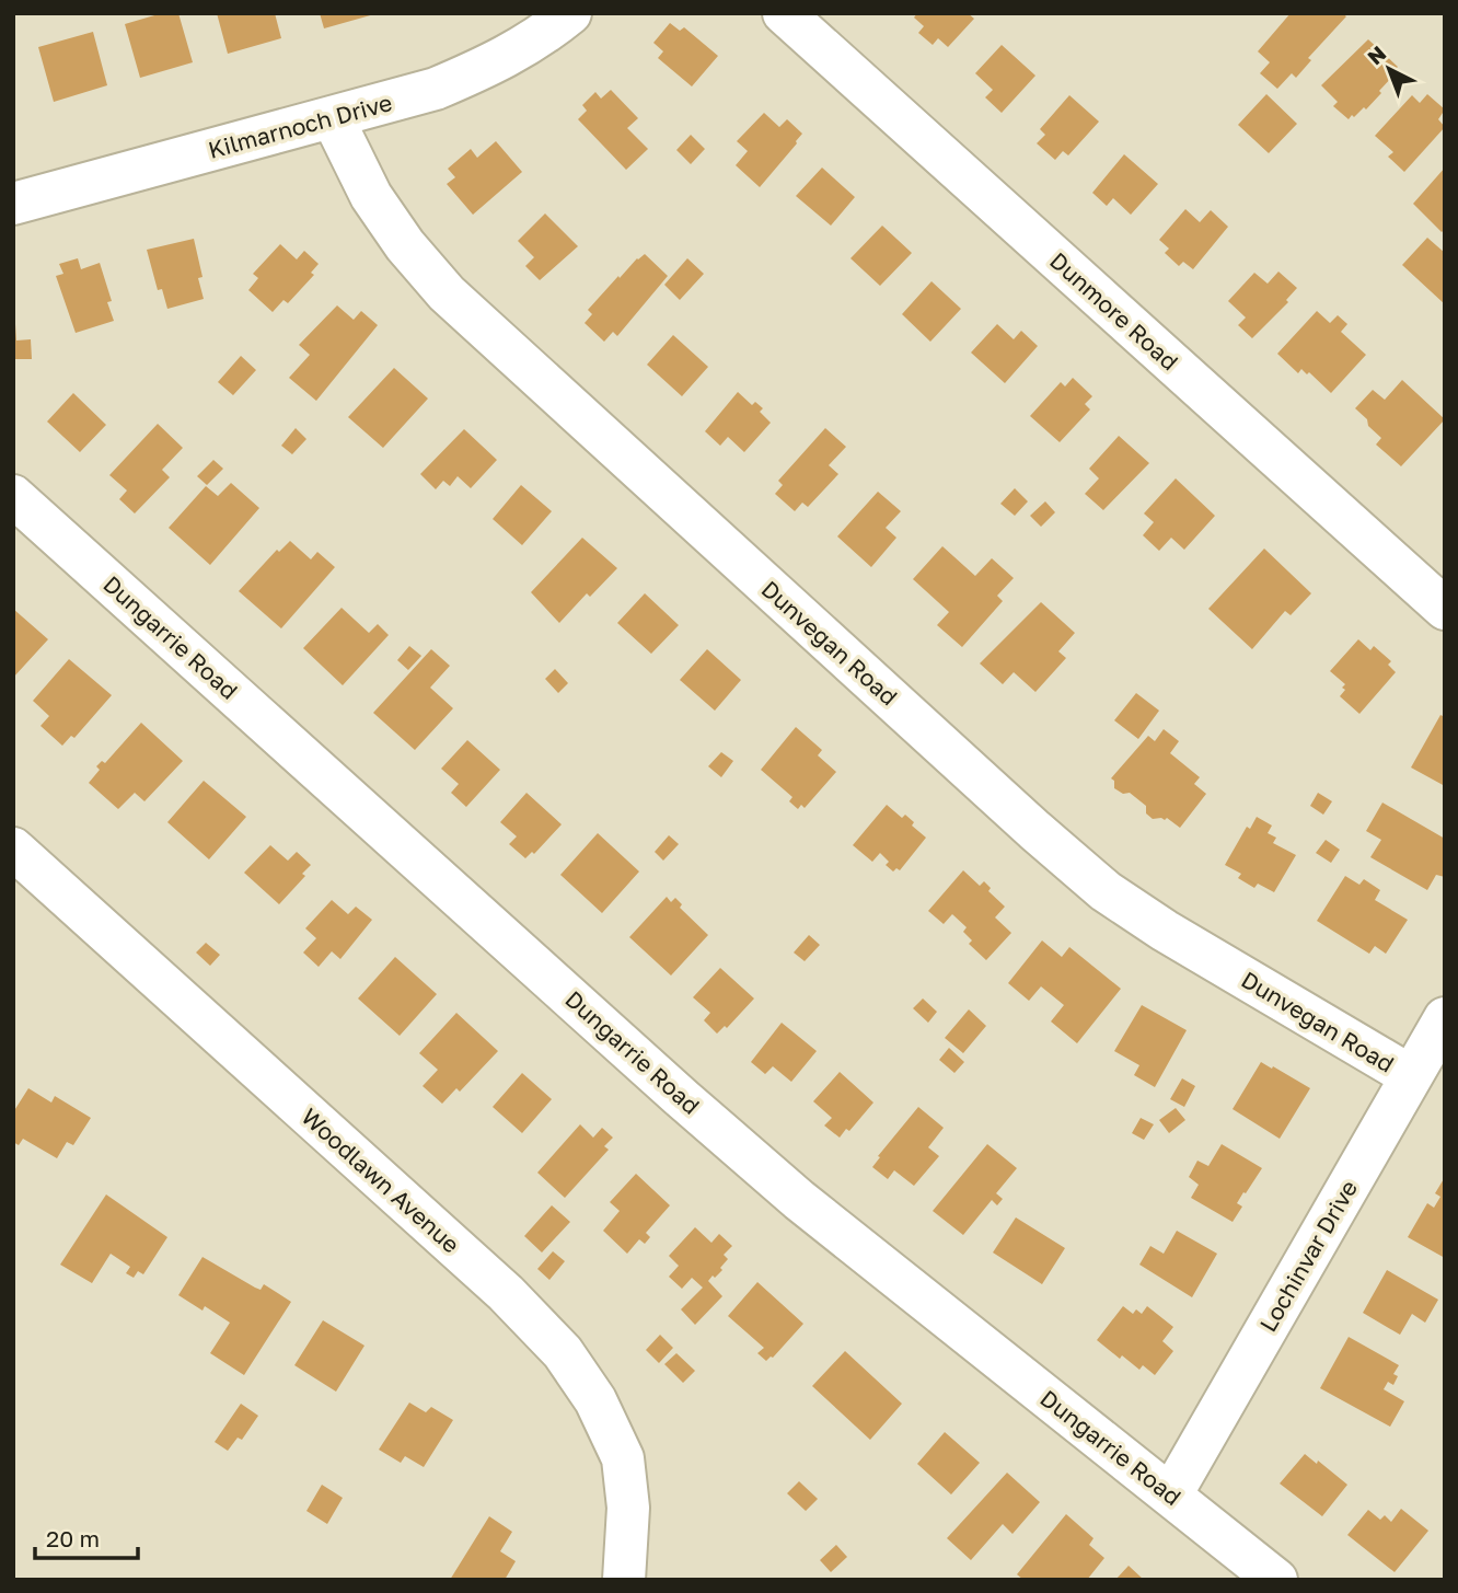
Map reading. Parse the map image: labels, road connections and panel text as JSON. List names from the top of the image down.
{
  "streets": {
    "street": [
      "Kilmarnoch Drive",
      "Dunmore Road",
      "Dungarrie Road",
      "Dunvegan Road",
      "Woodlawn Avenue",
      "Lochinvar Drive"
    ]
  },
  "crossings": [
    ["Kilmarnoch Drive", "Dunvegan Road"],
    ["Dungarrie Road", "Lochinvar Drive"],
    ["Dunvegan Road", "Lochinvar Drive"]
  ],
  "scale_bar": "20 m",
  "north": "top left"
}
